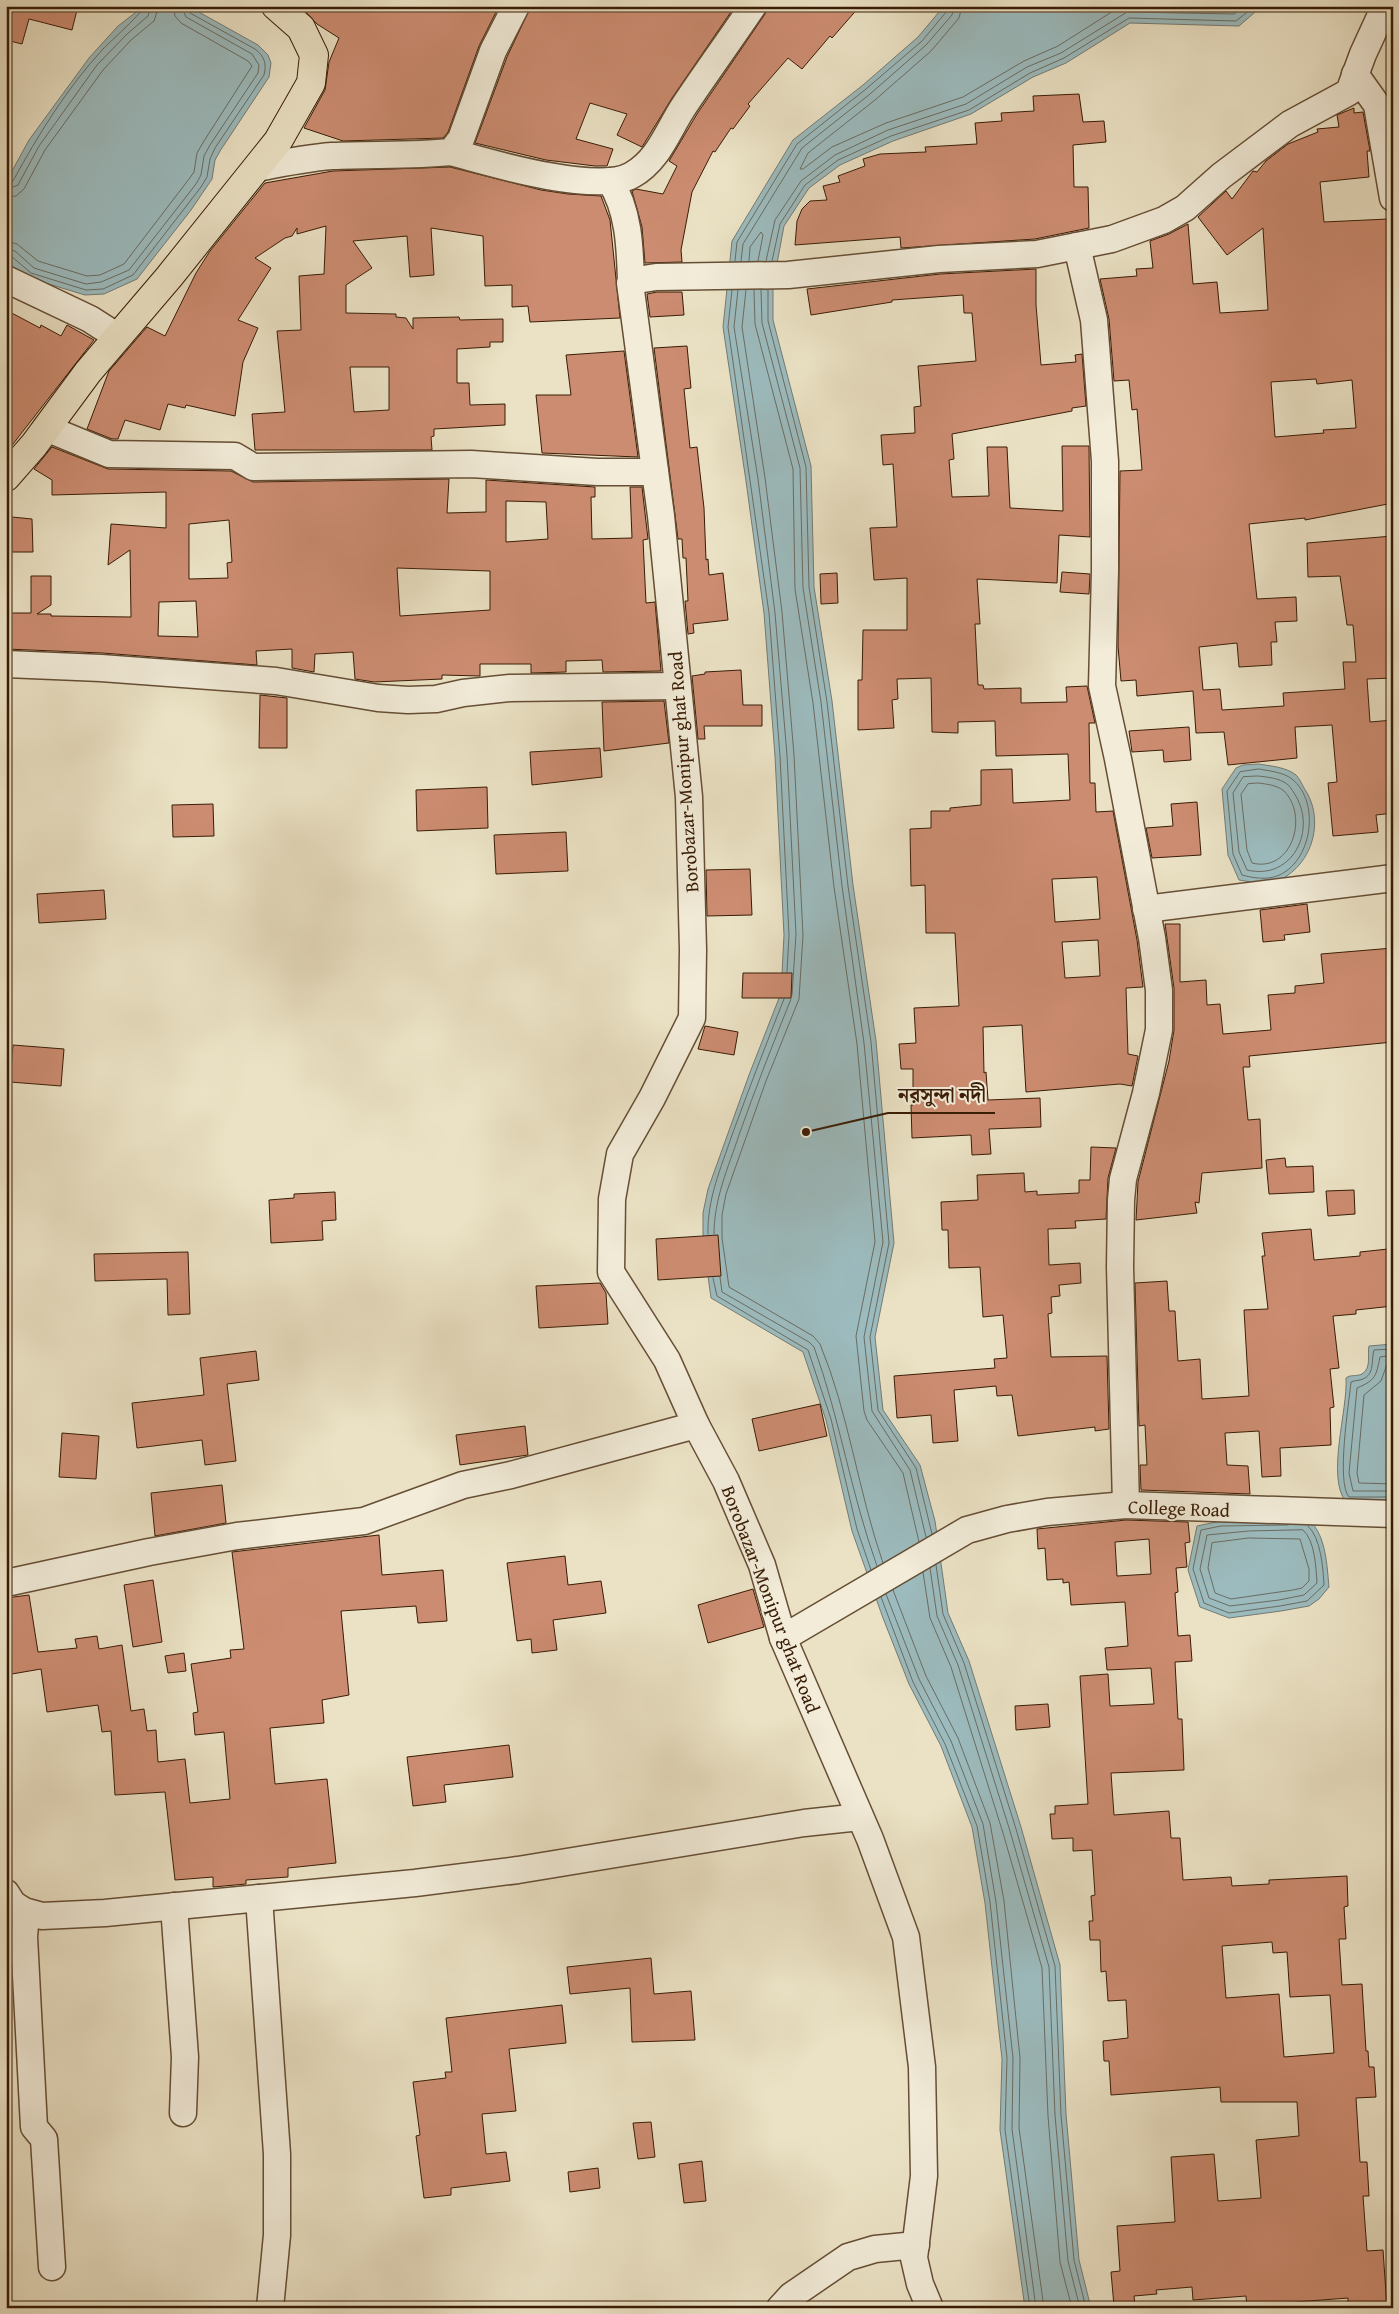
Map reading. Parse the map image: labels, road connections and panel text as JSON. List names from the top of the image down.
{
  "streets": {
    "street": ["Borobazar-Monipur ghat Road", "College Road"]
  },
  "crossings": [
    ["Borobazar-Monipur ghat Road", "College Road"]
  ],
  "places": ["নরসুন্দা নদী"]
}
